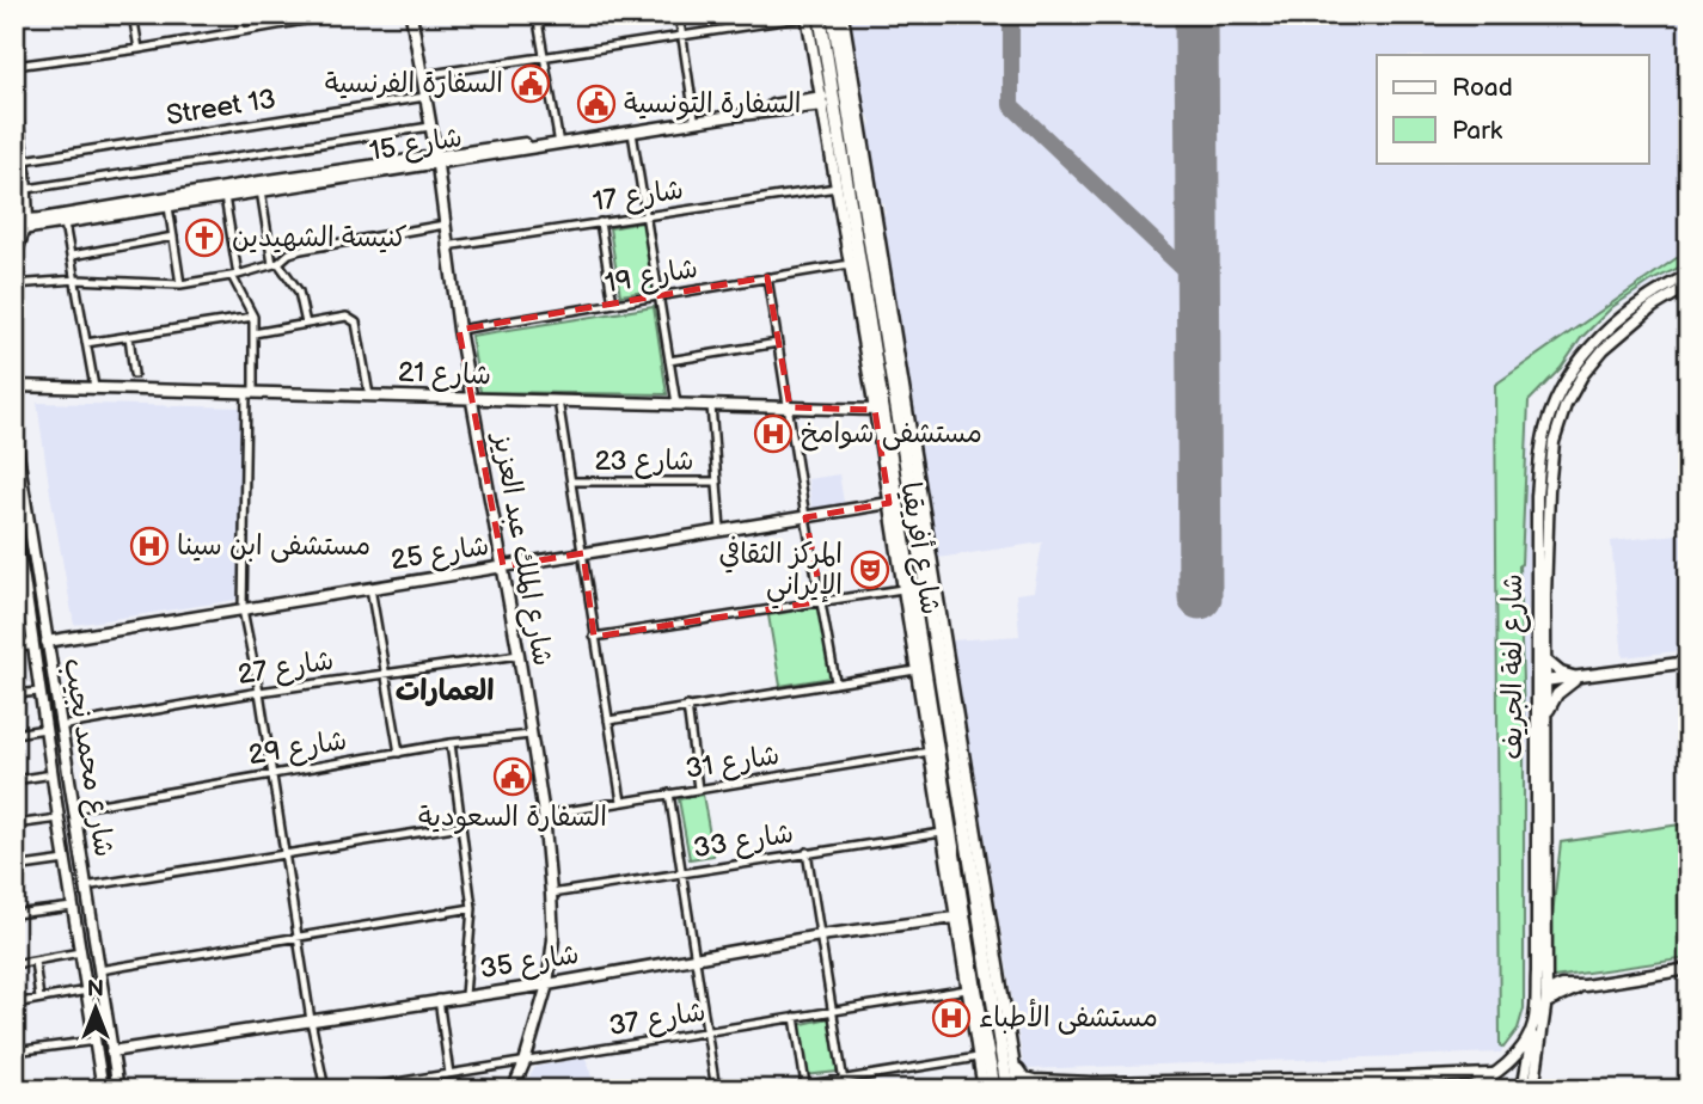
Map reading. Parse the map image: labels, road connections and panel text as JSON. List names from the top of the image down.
{
  "streets": {
    "highway": ["شارع أفريقيا"],
    "street": [
      "Street 13",
      "شارع 15",
      "شارع 17",
      "شارع 19",
      "شارع 21",
      "شارع 23",
      "شارع الملك عبد العزيز",
      "شارع 25",
      "شارع لفة الجريف",
      "شارع 27",
      "شارع 29",
      "شارع محمد نجيب",
      "شارع 31",
      "شارع 33",
      "شارع 35",
      "شارع 37"
    ]
  },
  "crossings": [
    ["Street 13", "شارع الملك عبد العزيز"],
    ["شارع 15", "شارع أفريقيا"],
    ["شارع 15", "شارع الملك عبد العزيز"],
    ["شارع 17", "شارع أفريقيا"],
    ["شارع 17", "شارع الملك عبد العزيز"],
    ["شارع 19", "شارع أفريقيا"],
    ["شارع 19", "شارع الملك عبد العزيز"],
    ["شارع 21", "شارع أفريقيا"],
    ["شارع 21", "شارع الملك عبد العزيز"],
    ["شارع أفريقيا", "شارع 25"],
    ["شارع أفريقيا", "شارع 31"],
    ["شارع أفريقيا", "شارع 33"],
    ["شارع أفريقيا", "شارع 35"],
    ["شارع أفريقيا", "شارع 37"],
    ["شارع الملك عبد العزيز", "شارع 25"],
    ["شارع الملك عبد العزيز", "شارع 27"],
    ["شارع الملك عبد العزيز", "شارع 29"],
    ["شارع الملك عبد العزيز", "شارع 31"],
    ["شارع الملك عبد العزيز", "شارع 33"],
    ["شارع الملك عبد العزيز", "شارع 35"],
    ["شارع الملك عبد العزيز", "شارع 37"],
    ["شارع 25", "شارع محمد نجيب"],
    ["شارع 27", "شارع محمد نجيب"],
    ["شارع 29", "شارع محمد نجيب"],
    ["شارع محمد نجيب", "شارع 35"]
  ],
  "districts": ["العمارات"],
  "places": {
    "public building": ["السفارة الفرنسية", "السفارة التونسية", "السفارة السعودية"],
    "church": ["كنيسة الشهيدين"],
    "hospital": ["مستشفى شوامخ", "مستشفى ابن سينا", "مستشفی الأطباء"],
    "theatre": ["المركز الثقافي الإيراني"]
  },
  "legend": ["Road", "Park"],
  "north": "top"
}
